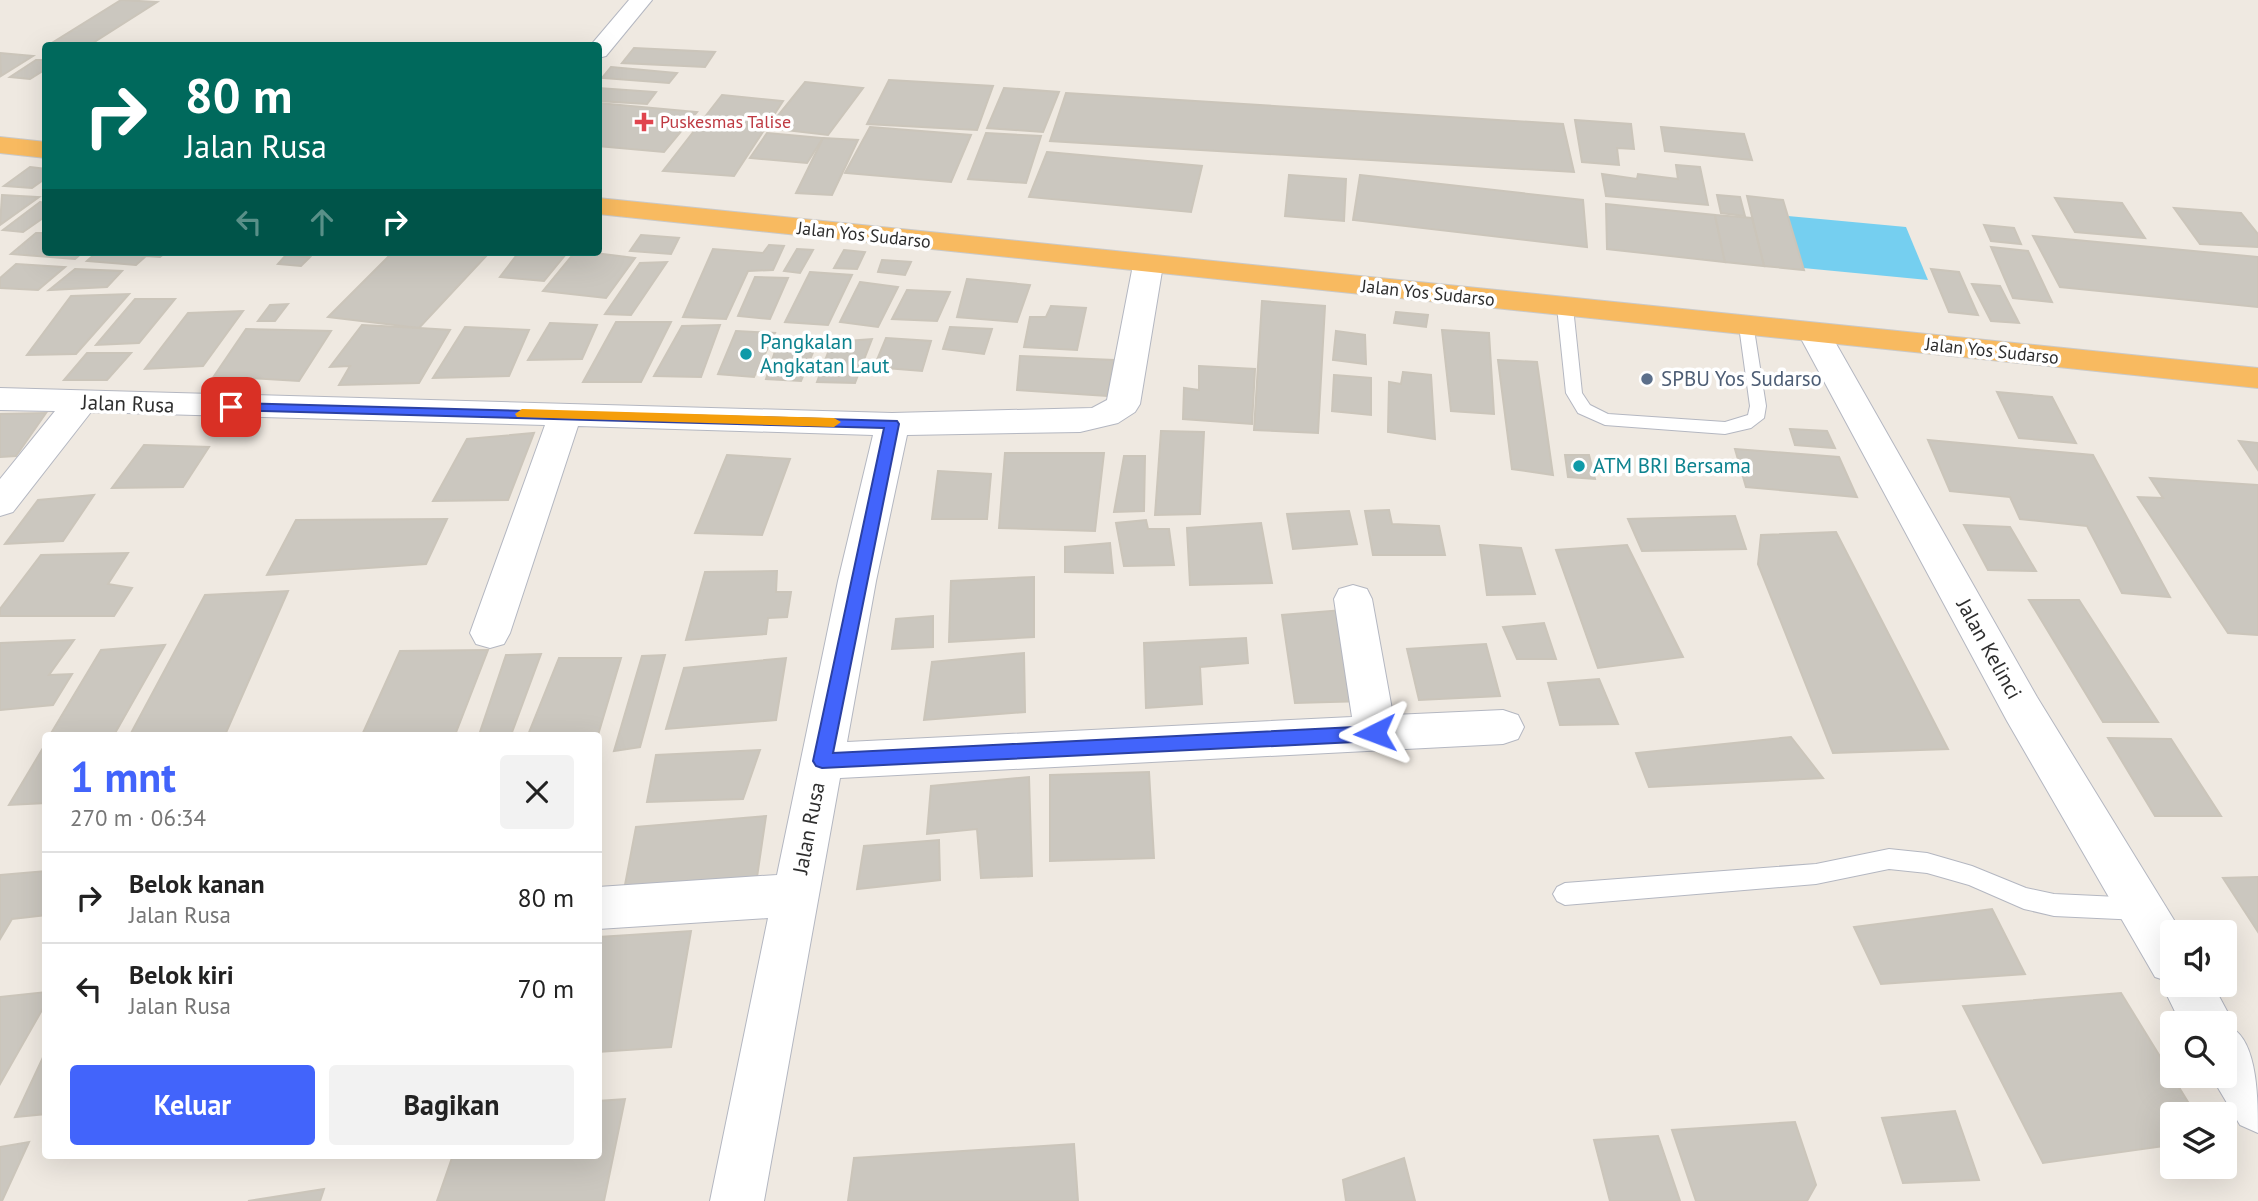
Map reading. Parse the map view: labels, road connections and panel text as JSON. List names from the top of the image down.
{
  "streets": {
    "highway": ["Jalan Yos Sudarso"],
    "street": ["Jalan Rusa", "Jalan Kelinci"]
  },
  "crossings": [
    ["Jalan Yos Sudarso", "Jalan Kelinci"]
  ],
  "places": {
    "health": ["Puskesmas Talise"],
    "other": ["Pangkalan Angkatan Laut", "SPBU Yos Sudarso", "ATM BRI Bersama"]
  },
  "page": {
    "turn": ["80 m", "Jalan Rusa"],
    "heading": ["1 mnt", "270 m · 06:34"],
    "list": [
      {
        "name": "Belok kanan",
        "note": "Jalan Rusa",
        "value": "80 m"
      },
      {
        "name": "Belok kiri",
        "note": "Jalan Rusa",
        "value": "70 m"
      }
    ],
    "buttons": ["Keluar", "Bagikan"]
  }
}
